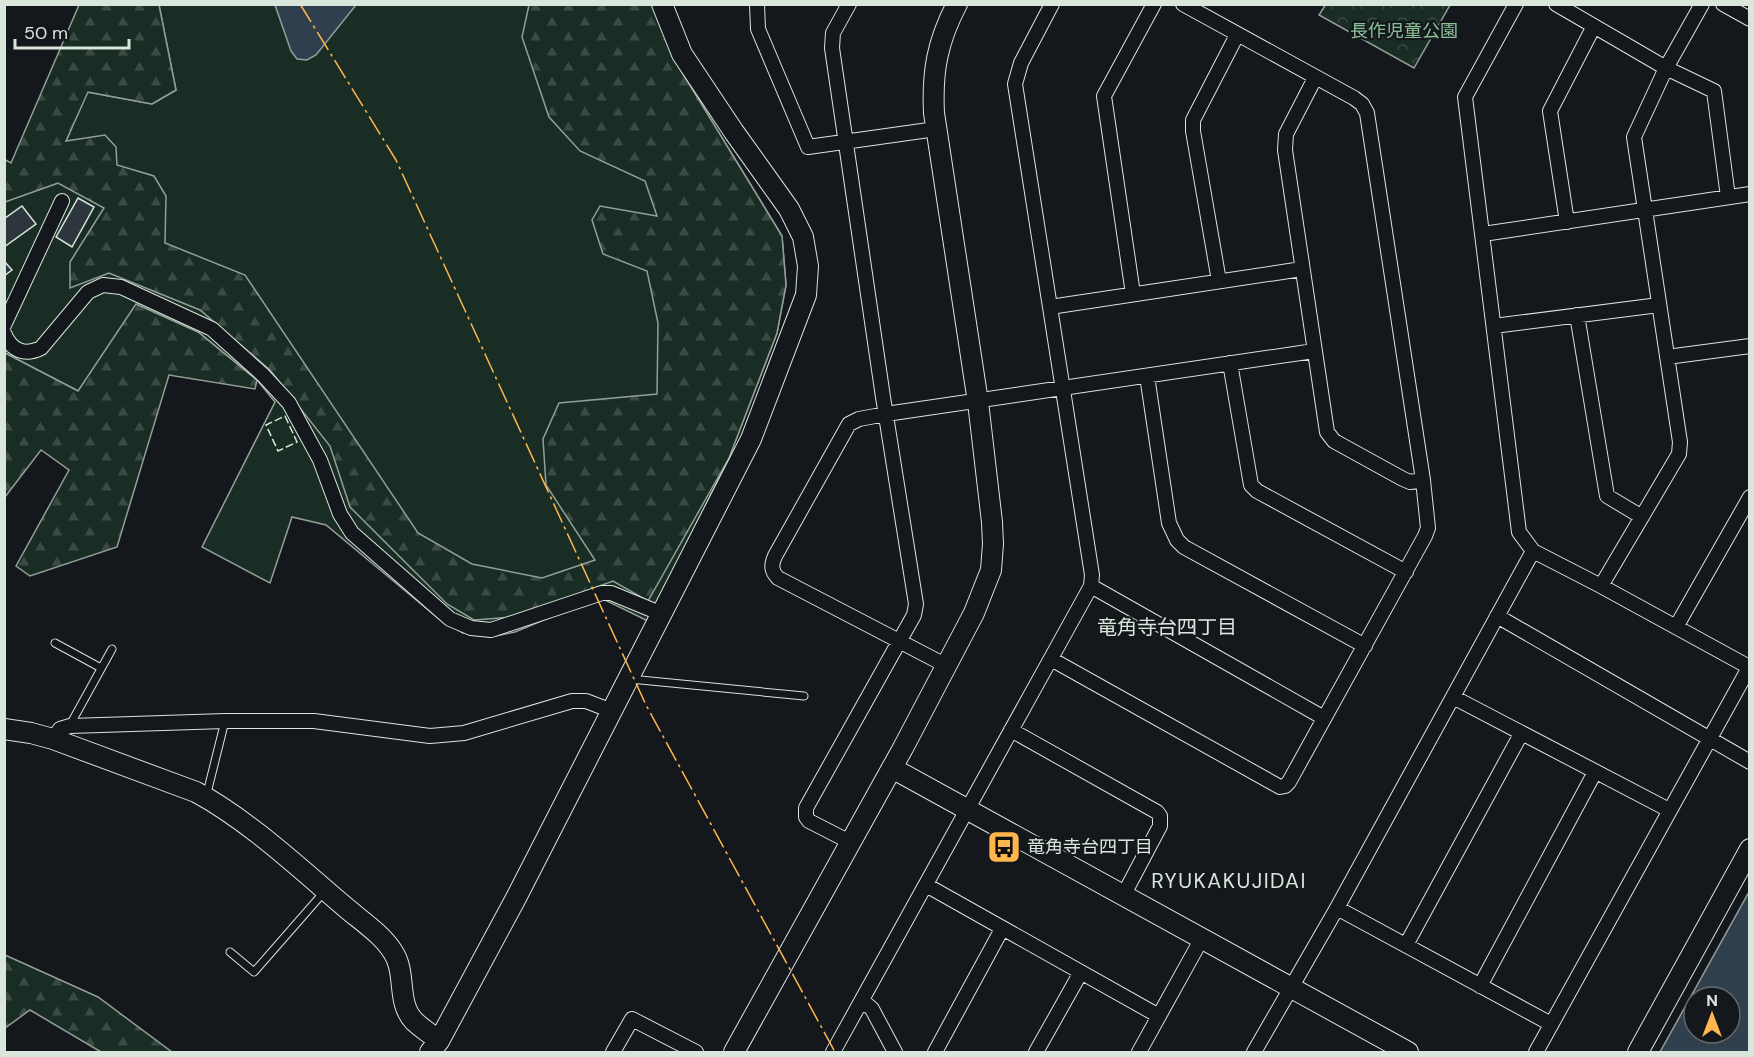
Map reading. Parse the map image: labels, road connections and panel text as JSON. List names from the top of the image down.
{
  "districts": ["竜角寺台四丁目", "RYUKAKUJIDAI"],
  "parks": ["長作児童公園"],
  "places": {
    "bus stop": ["竜角寺台四丁目"]
  },
  "scale_bar": "50 m",
  "north": "top"
}
